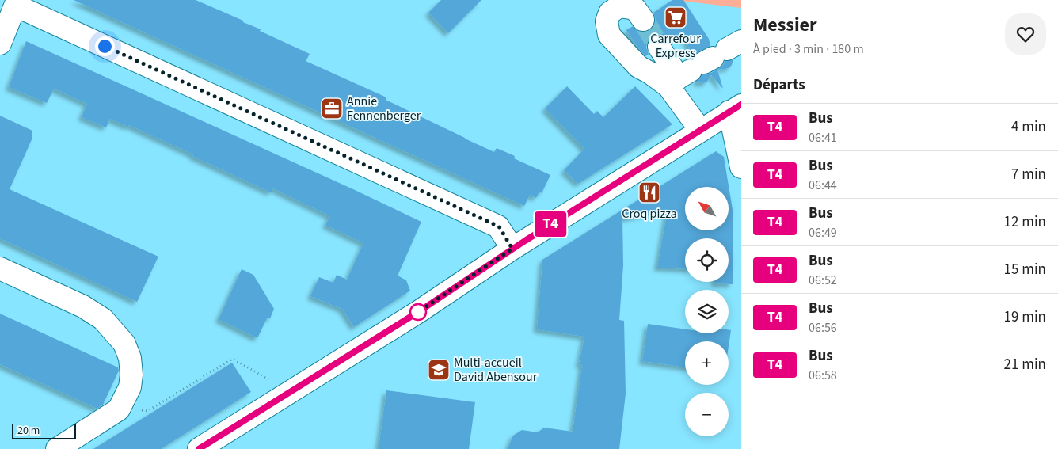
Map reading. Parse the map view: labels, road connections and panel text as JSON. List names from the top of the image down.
{
  "places": {
    "supermarket": ["Carrefour Express"],
    "office": ["Annie Fennenberger"],
    "restaurant": ["Croq pizza"],
    "school or university": ["Multi-accueil David Abensour"]
  },
  "lines": ["bus line T4"],
  "scale_bar": "20 m",
  "north": "top left",
  "page": {
    "on_map": "T4",
    "heading": [
      ["Messier", "À pied · 3 min · 180 m"],
      "Départs"
    ],
    "list": [
      {
        "mark": "T4",
        "name": "Bus",
        "note": "06:41",
        "value": "4 min"
      },
      {
        "mark": "T4",
        "name": "Bus",
        "note": "06:44",
        "value": "7 min"
      },
      {
        "mark": "T4",
        "name": "Bus",
        "note": "06:49",
        "value": "12 min"
      },
      {
        "mark": "T4",
        "name": "Bus",
        "note": "06:52",
        "value": "15 min"
      },
      {
        "mark": "T4",
        "name": "Bus",
        "note": "06:56",
        "value": "19 min"
      },
      {
        "mark": "T4",
        "name": "Bus",
        "note": "06:58",
        "value": "21 min"
      }
    ],
    "map_buttons": ["+", "−"],
    "scale": "20 m"
  }
}
